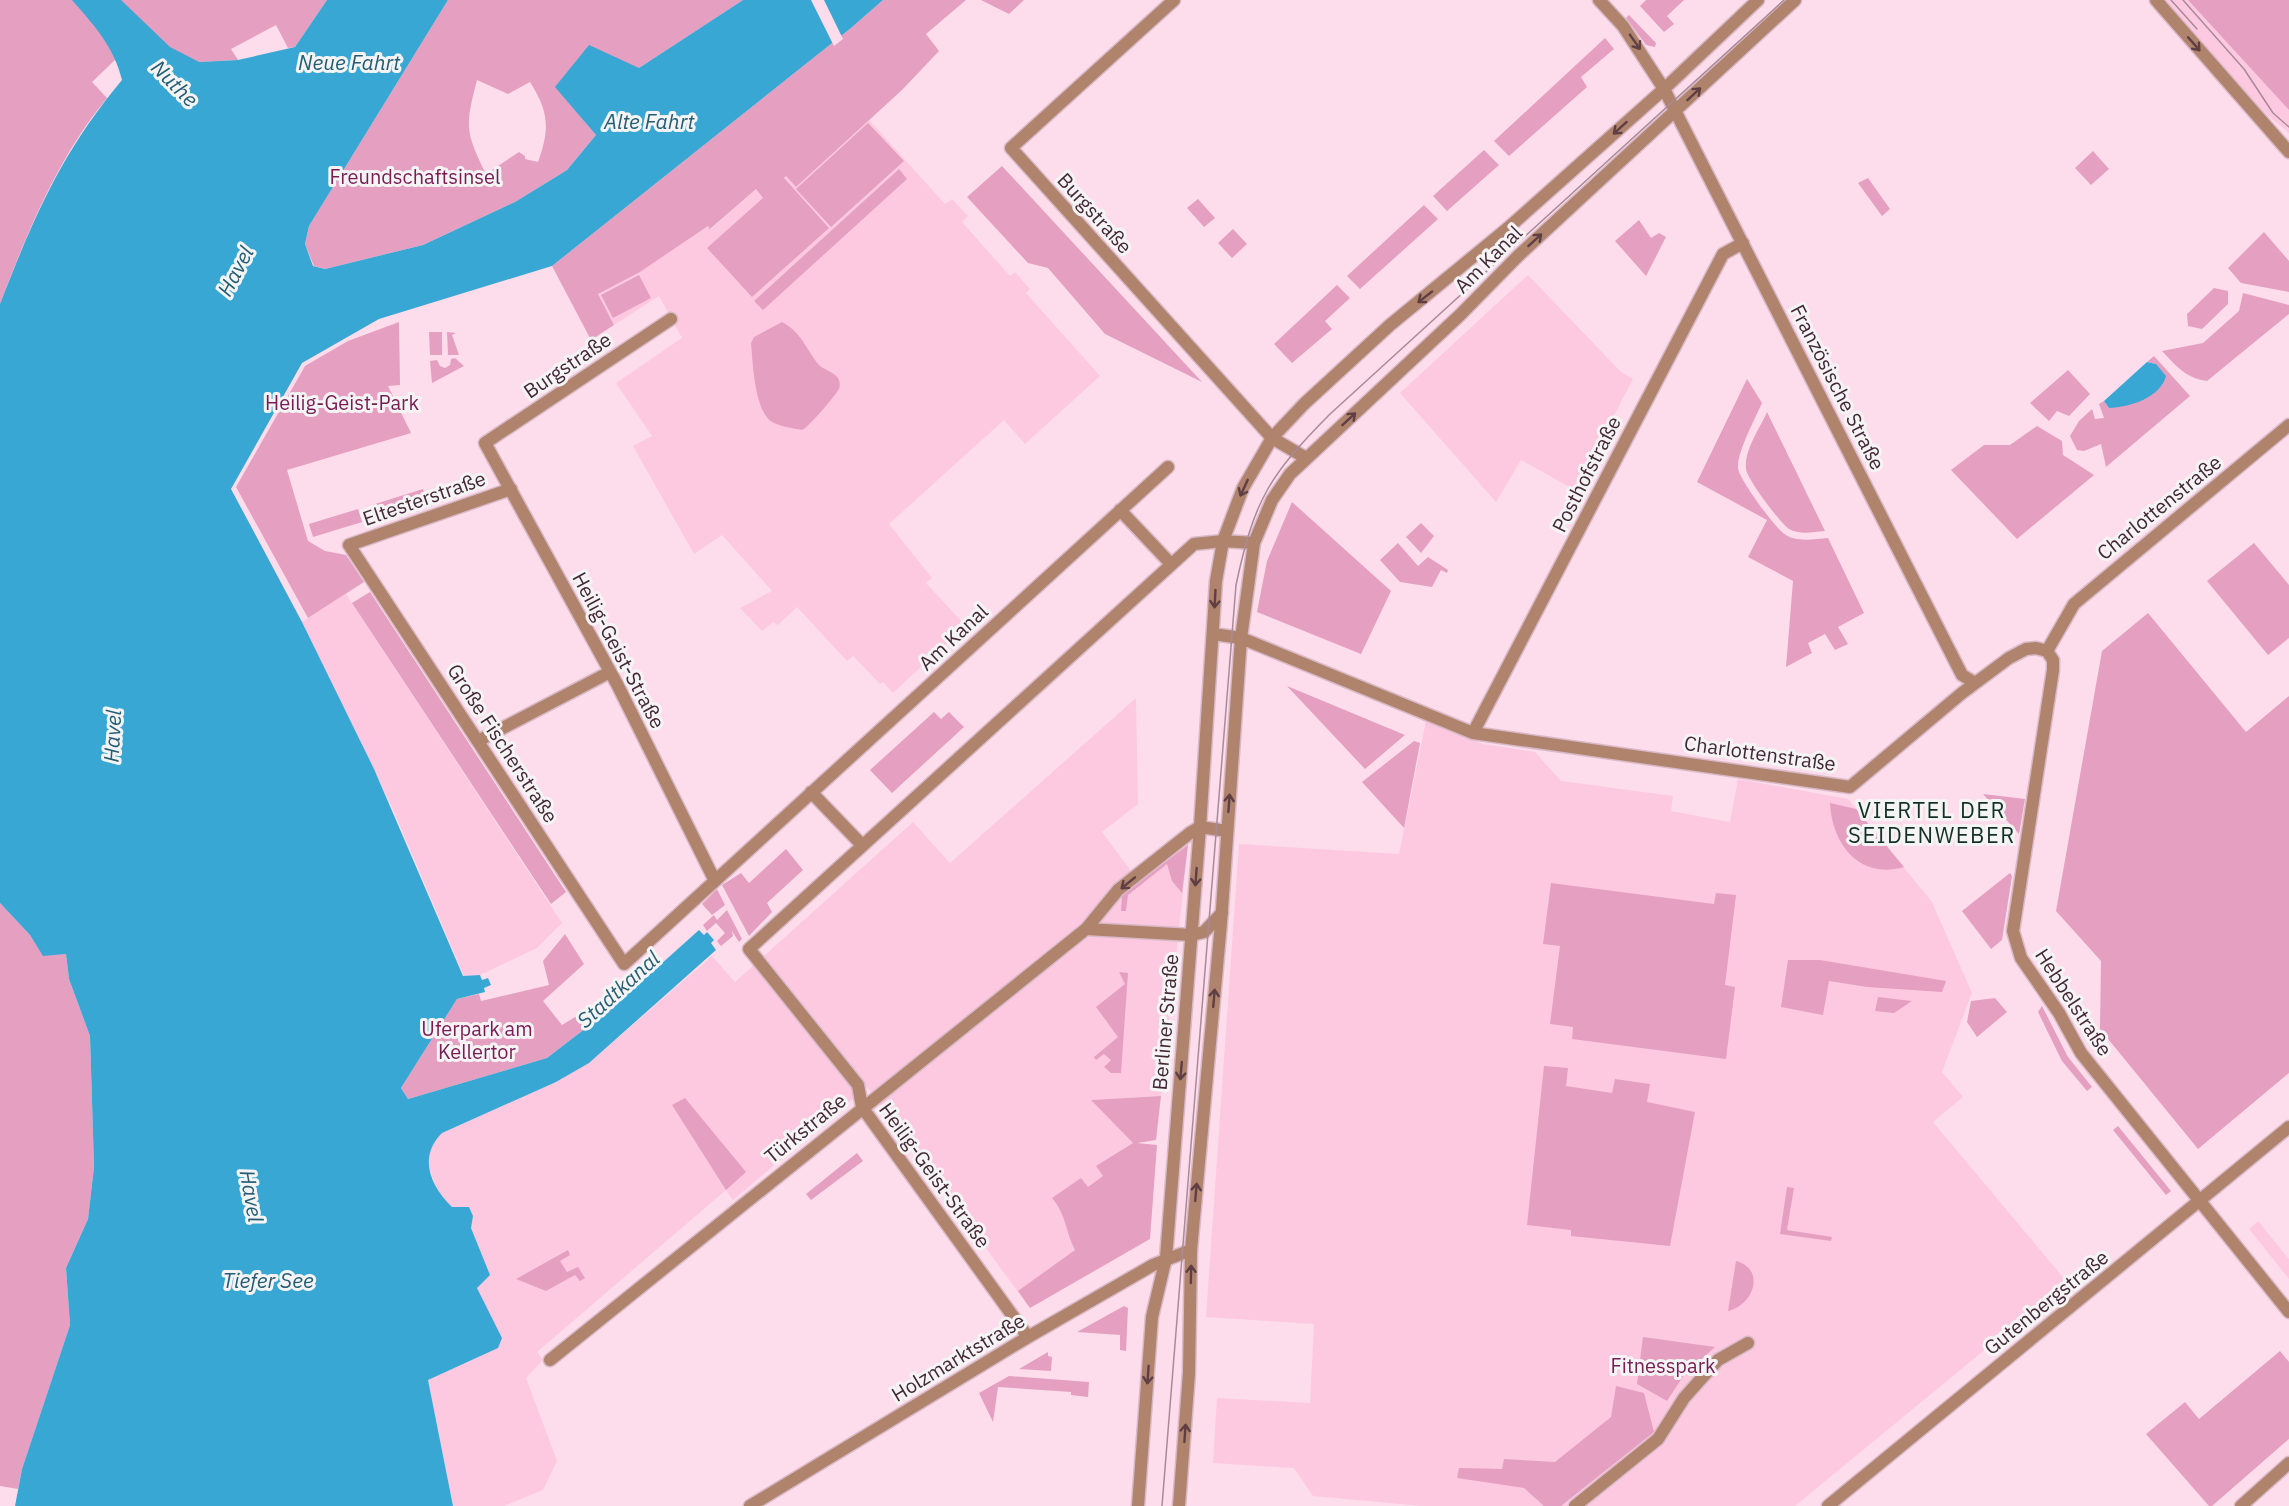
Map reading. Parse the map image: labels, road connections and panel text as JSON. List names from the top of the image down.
{
  "streets": {
    "street": [
      "Burgstraße",
      "Am Kanal",
      "Französische Straße",
      "Posthofstraße",
      "Eltesterstraße",
      "Charlottenstraße",
      "Heilig-Geist-Straße",
      "Große Fischerstraße",
      "Hebbelstraße",
      "Berliner Straße",
      "Türkstraße",
      "Gutenbergstraße",
      "Holzmarktstraße"
    ]
  },
  "crossings": [
    ["Burgstraße", "Am Kanal"],
    ["Burgstraße", "Heilig-Geist-Straße"],
    ["Am Kanal", "Französische Straße"],
    ["Am Kanal", "Heilig-Geist-Straße"],
    ["Am Kanal", "Große Fischerstraße"],
    ["Am Kanal", "Berliner Straße"],
    ["Französische Straße", "Posthofstraße"],
    ["Französische Straße", "Charlottenstraße"],
    ["Posthofstraße", "Charlottenstraße"],
    ["Eltesterstraße", "Heilig-Geist-Straße"],
    ["Eltesterstraße", "Große Fischerstraße"],
    ["Charlottenstraße", "Hebbelstraße"],
    ["Charlottenstraße", "Berliner Straße"],
    ["Heilig-Geist-Straße", "Türkstraße"],
    ["Heilig-Geist-Straße", "Holzmarktstraße"],
    ["Hebbelstraße", "Gutenbergstraße"],
    ["Berliner Straße", "Türkstraße"],
    ["Berliner Straße", "Holzmarktstraße"]
  ],
  "districts": ["VIERTEL DER SEIDENWEBER"],
  "water": [
    "Neue Fahrt",
    "Nuthe",
    "Alte Fahrt",
    "Havel",
    "Stadtkanal",
    "Tiefer See"
  ],
  "parks": [
    "Freundschaftsinsel",
    "Heilig-Geist-Park",
    "Uferpark am Kellertor",
    "Fitnesspark"
  ]
}
